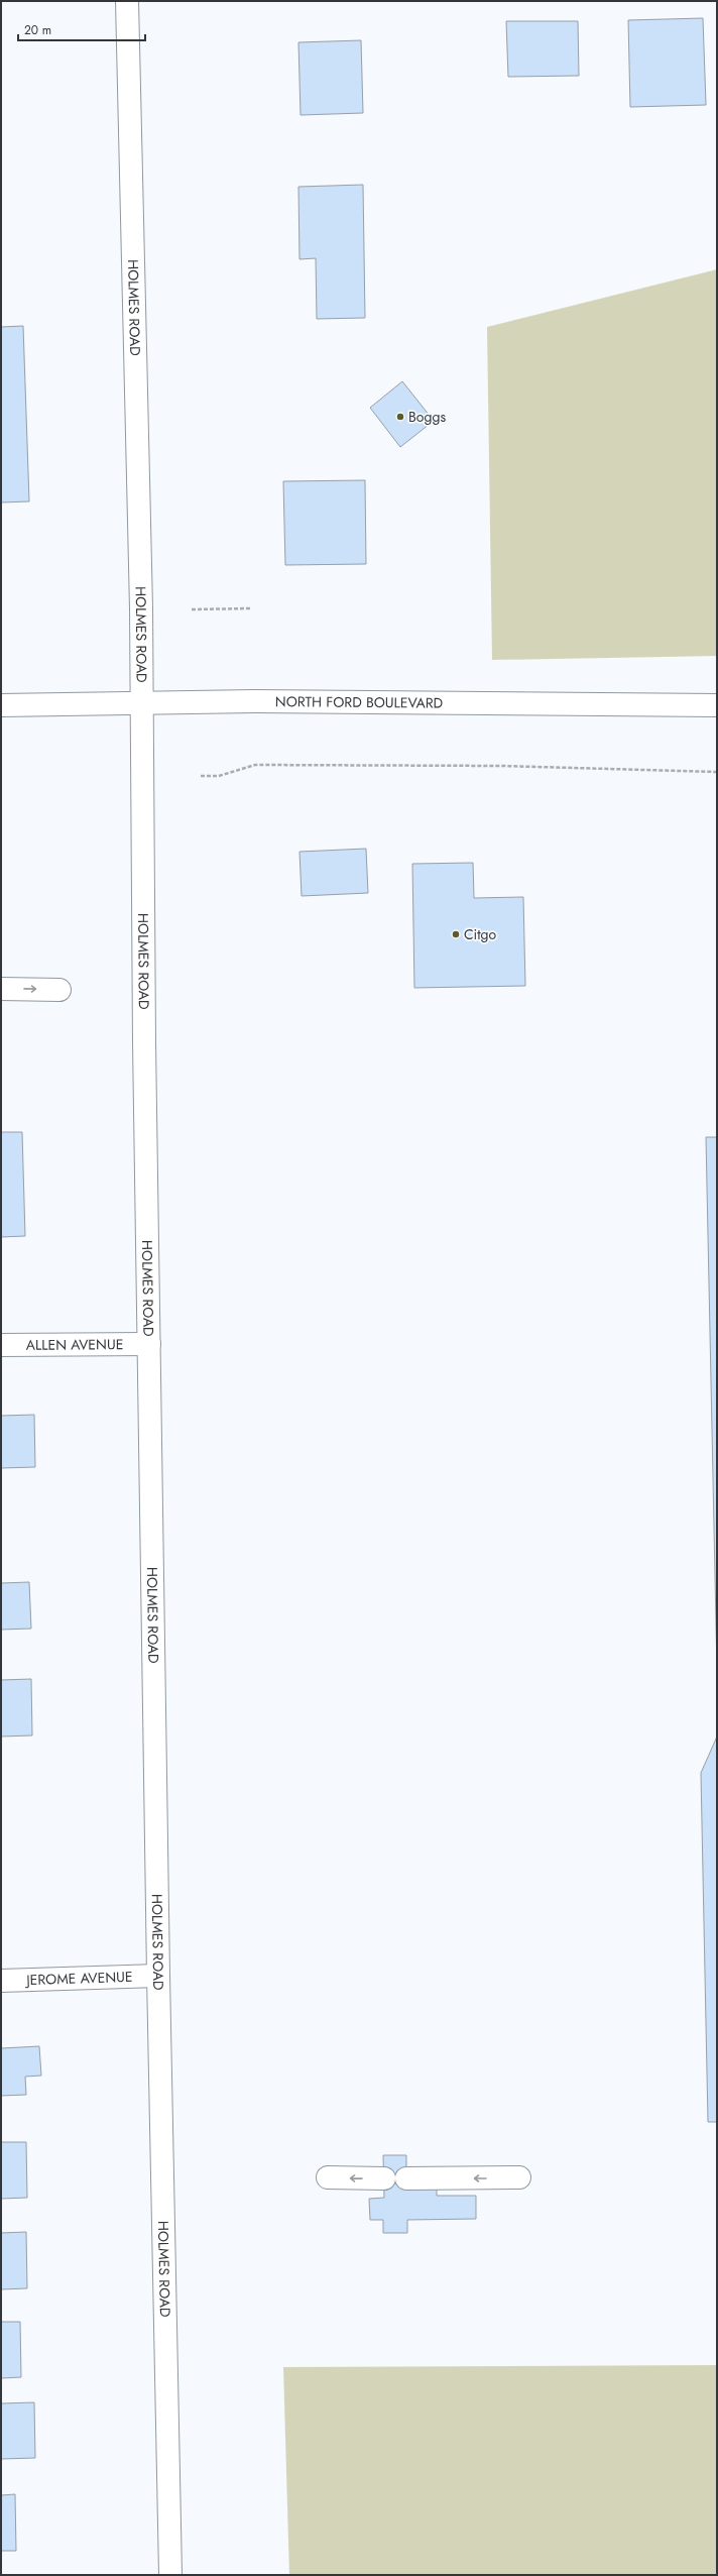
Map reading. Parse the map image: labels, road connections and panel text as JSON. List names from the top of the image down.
{
  "streets": {
    "main road": [
      "HOLMES ROAD",
      "NORTH FORD BOULEVARD",
      "ALLEN AVENUE",
      "JEROME AVENUE"
    ]
  },
  "crossings": [
    ["HOLMES ROAD", "NORTH FORD BOULEVARD"],
    ["HOLMES ROAD", "ALLEN AVENUE"],
    ["HOLMES ROAD", "JEROME AVENUE"]
  ],
  "places": ["Boggs", "Citgo"],
  "scale_bar": "20 m"
}
